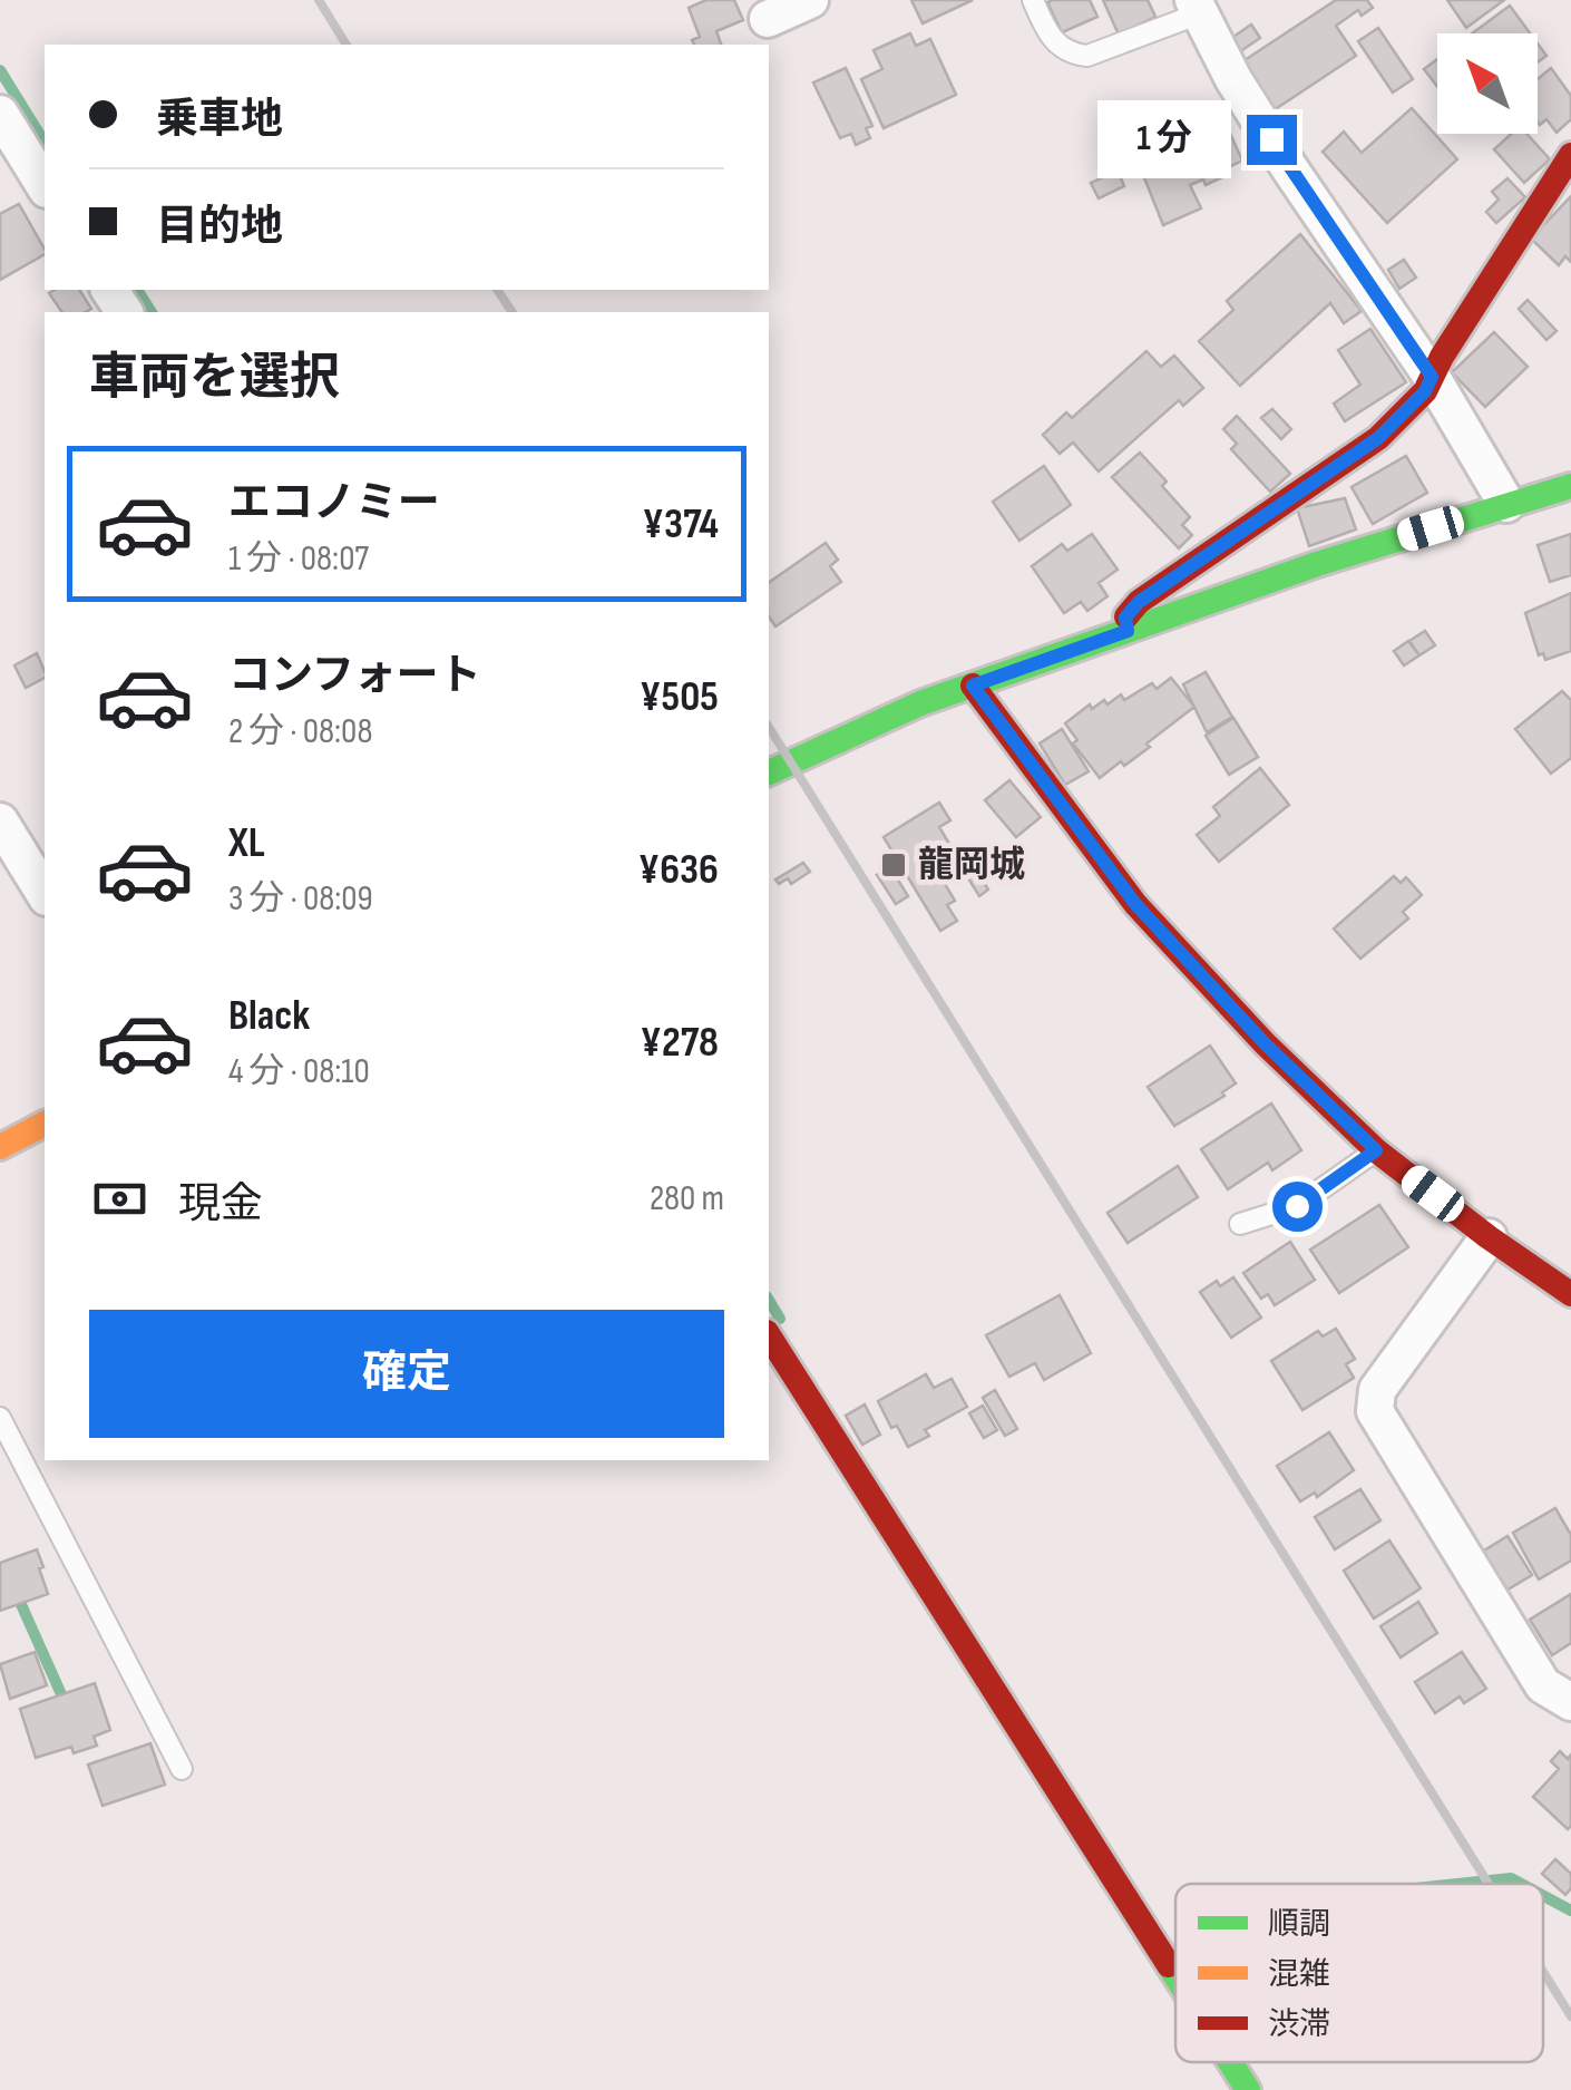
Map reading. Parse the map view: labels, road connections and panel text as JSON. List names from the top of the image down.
{
  "places": {
    "transit": ["龍岡城"]
  },
  "legend": ["順調", "混雑", "渋滞"],
  "north": "top left",
  "page": {
    "banner": ["乗車地", "目的地"],
    "bubble": "1 分",
    "heading": "車両を選択",
    "list": [
      {
        "name": "エコノミー",
        "note": "1 分 · 08:07",
        "value": "¥374"
      },
      {
        "name": "コンフォート",
        "note": "2 分 · 08:08",
        "value": "¥505"
      },
      {
        "name": "XL",
        "note": "3 分 · 08:09",
        "value": "¥636"
      },
      {
        "name": "Black",
        "note": "4 分 · 08:10",
        "value": "¥278"
      }
    ],
    "pay": ["現金", "280 m"],
    "buttons": "確定"
  }
}
